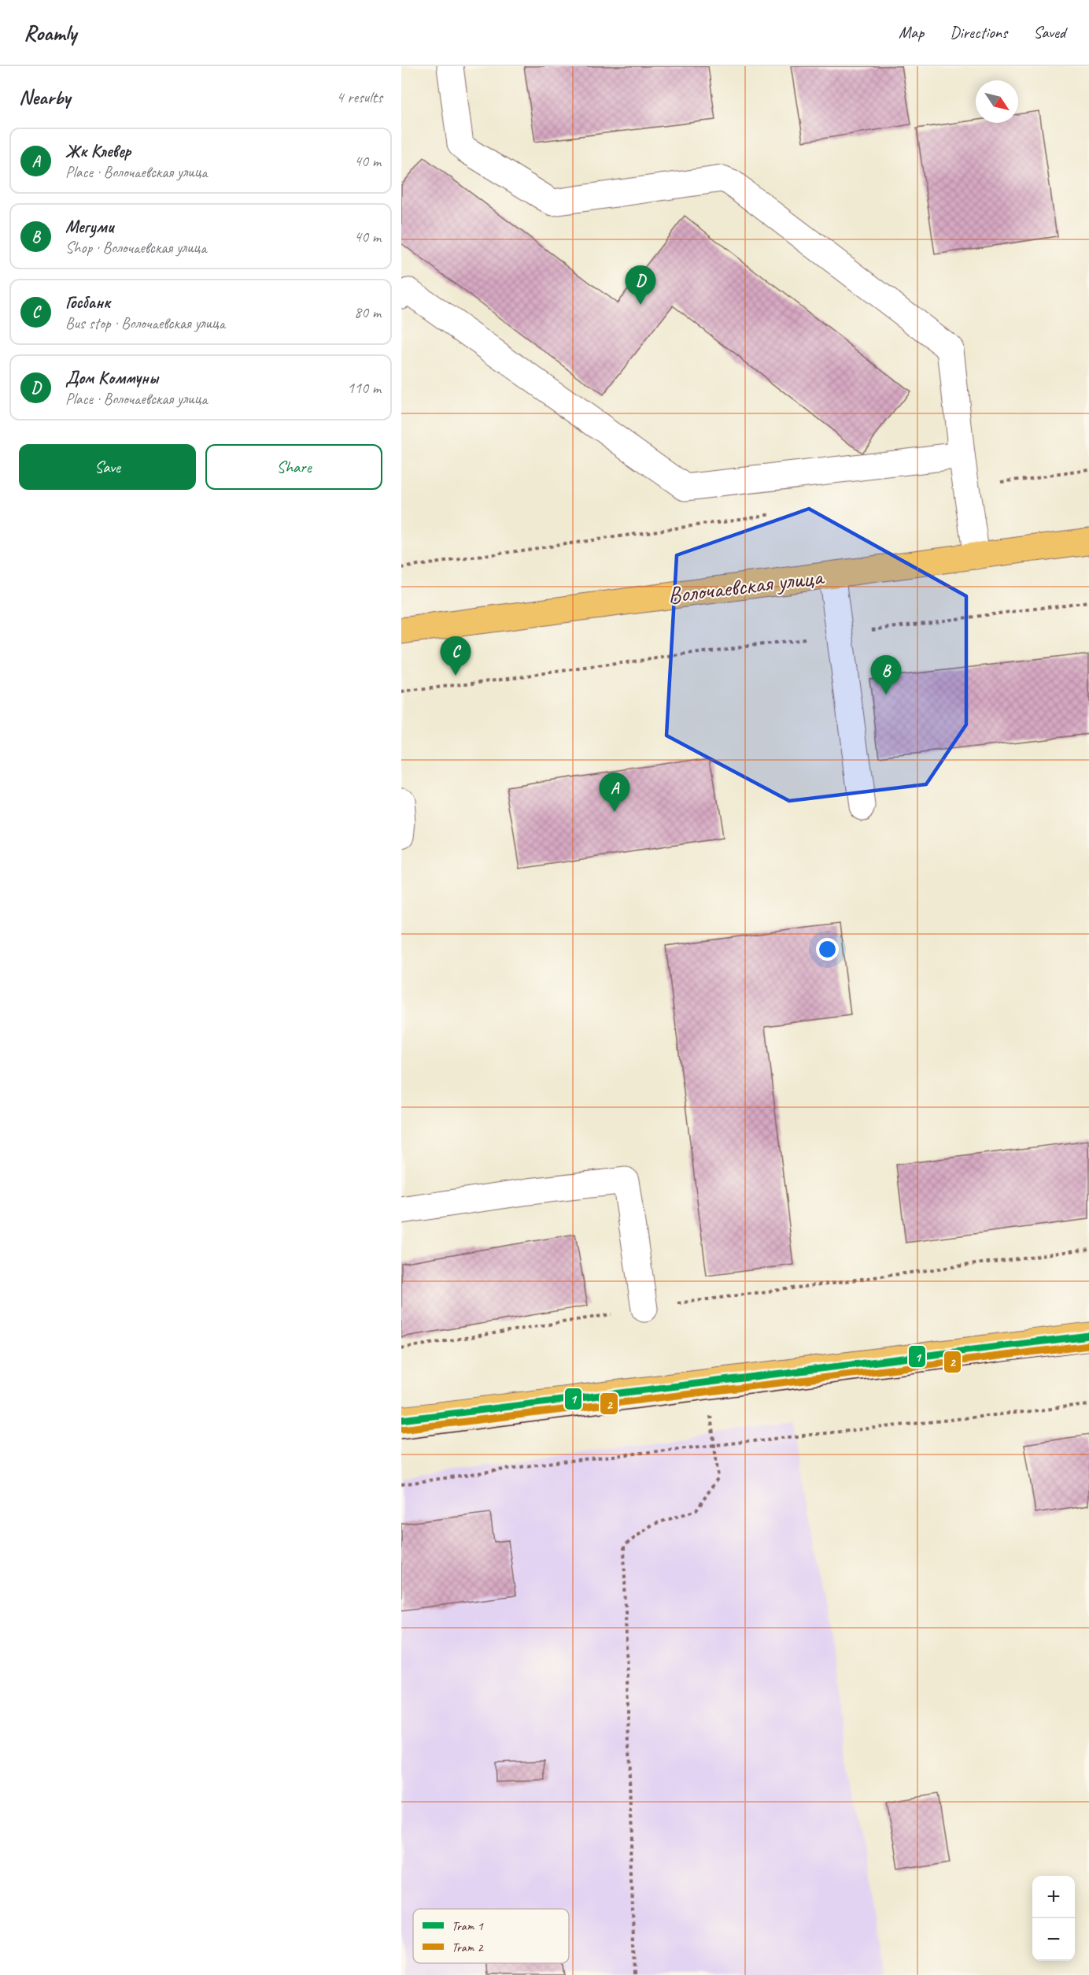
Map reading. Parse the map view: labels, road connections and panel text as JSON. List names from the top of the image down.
{
  "streets": {
    "main road": ["Волочаевская улица"]
  },
  "lines": ["tram line 1", "tram line 2"],
  "legend": ["Tram 1", "Tram 2"],
  "north": "bottom right",
  "page": {
    "header": "Roamly",
    "nav": ["Map", "Directions", "Saved"],
    "heading": ["Nearby", "4 results"],
    "list": [
      {
        "mark": "A",
        "name": "Жк Клевер",
        "note": "Place · Волочаевская улица",
        "value": "40 m"
      },
      {
        "mark": "B",
        "name": "Мегуми",
        "note": "Shop · Волочаевская улица",
        "value": "40 m"
      },
      {
        "mark": "C",
        "name": "Госбанк",
        "note": "Bus stop · Волочаевская улица",
        "value": "80 m"
      },
      {
        "mark": "D",
        "name": "Дом Коммуны",
        "note": "Place · Волочаевская улица",
        "value": "110 m"
      }
    ],
    "pins": [
      "D",
      "C",
      "B",
      "A"
    ],
    "buttons": ["Save", "Share"],
    "map_buttons": ["+", "−"]
  }
}
